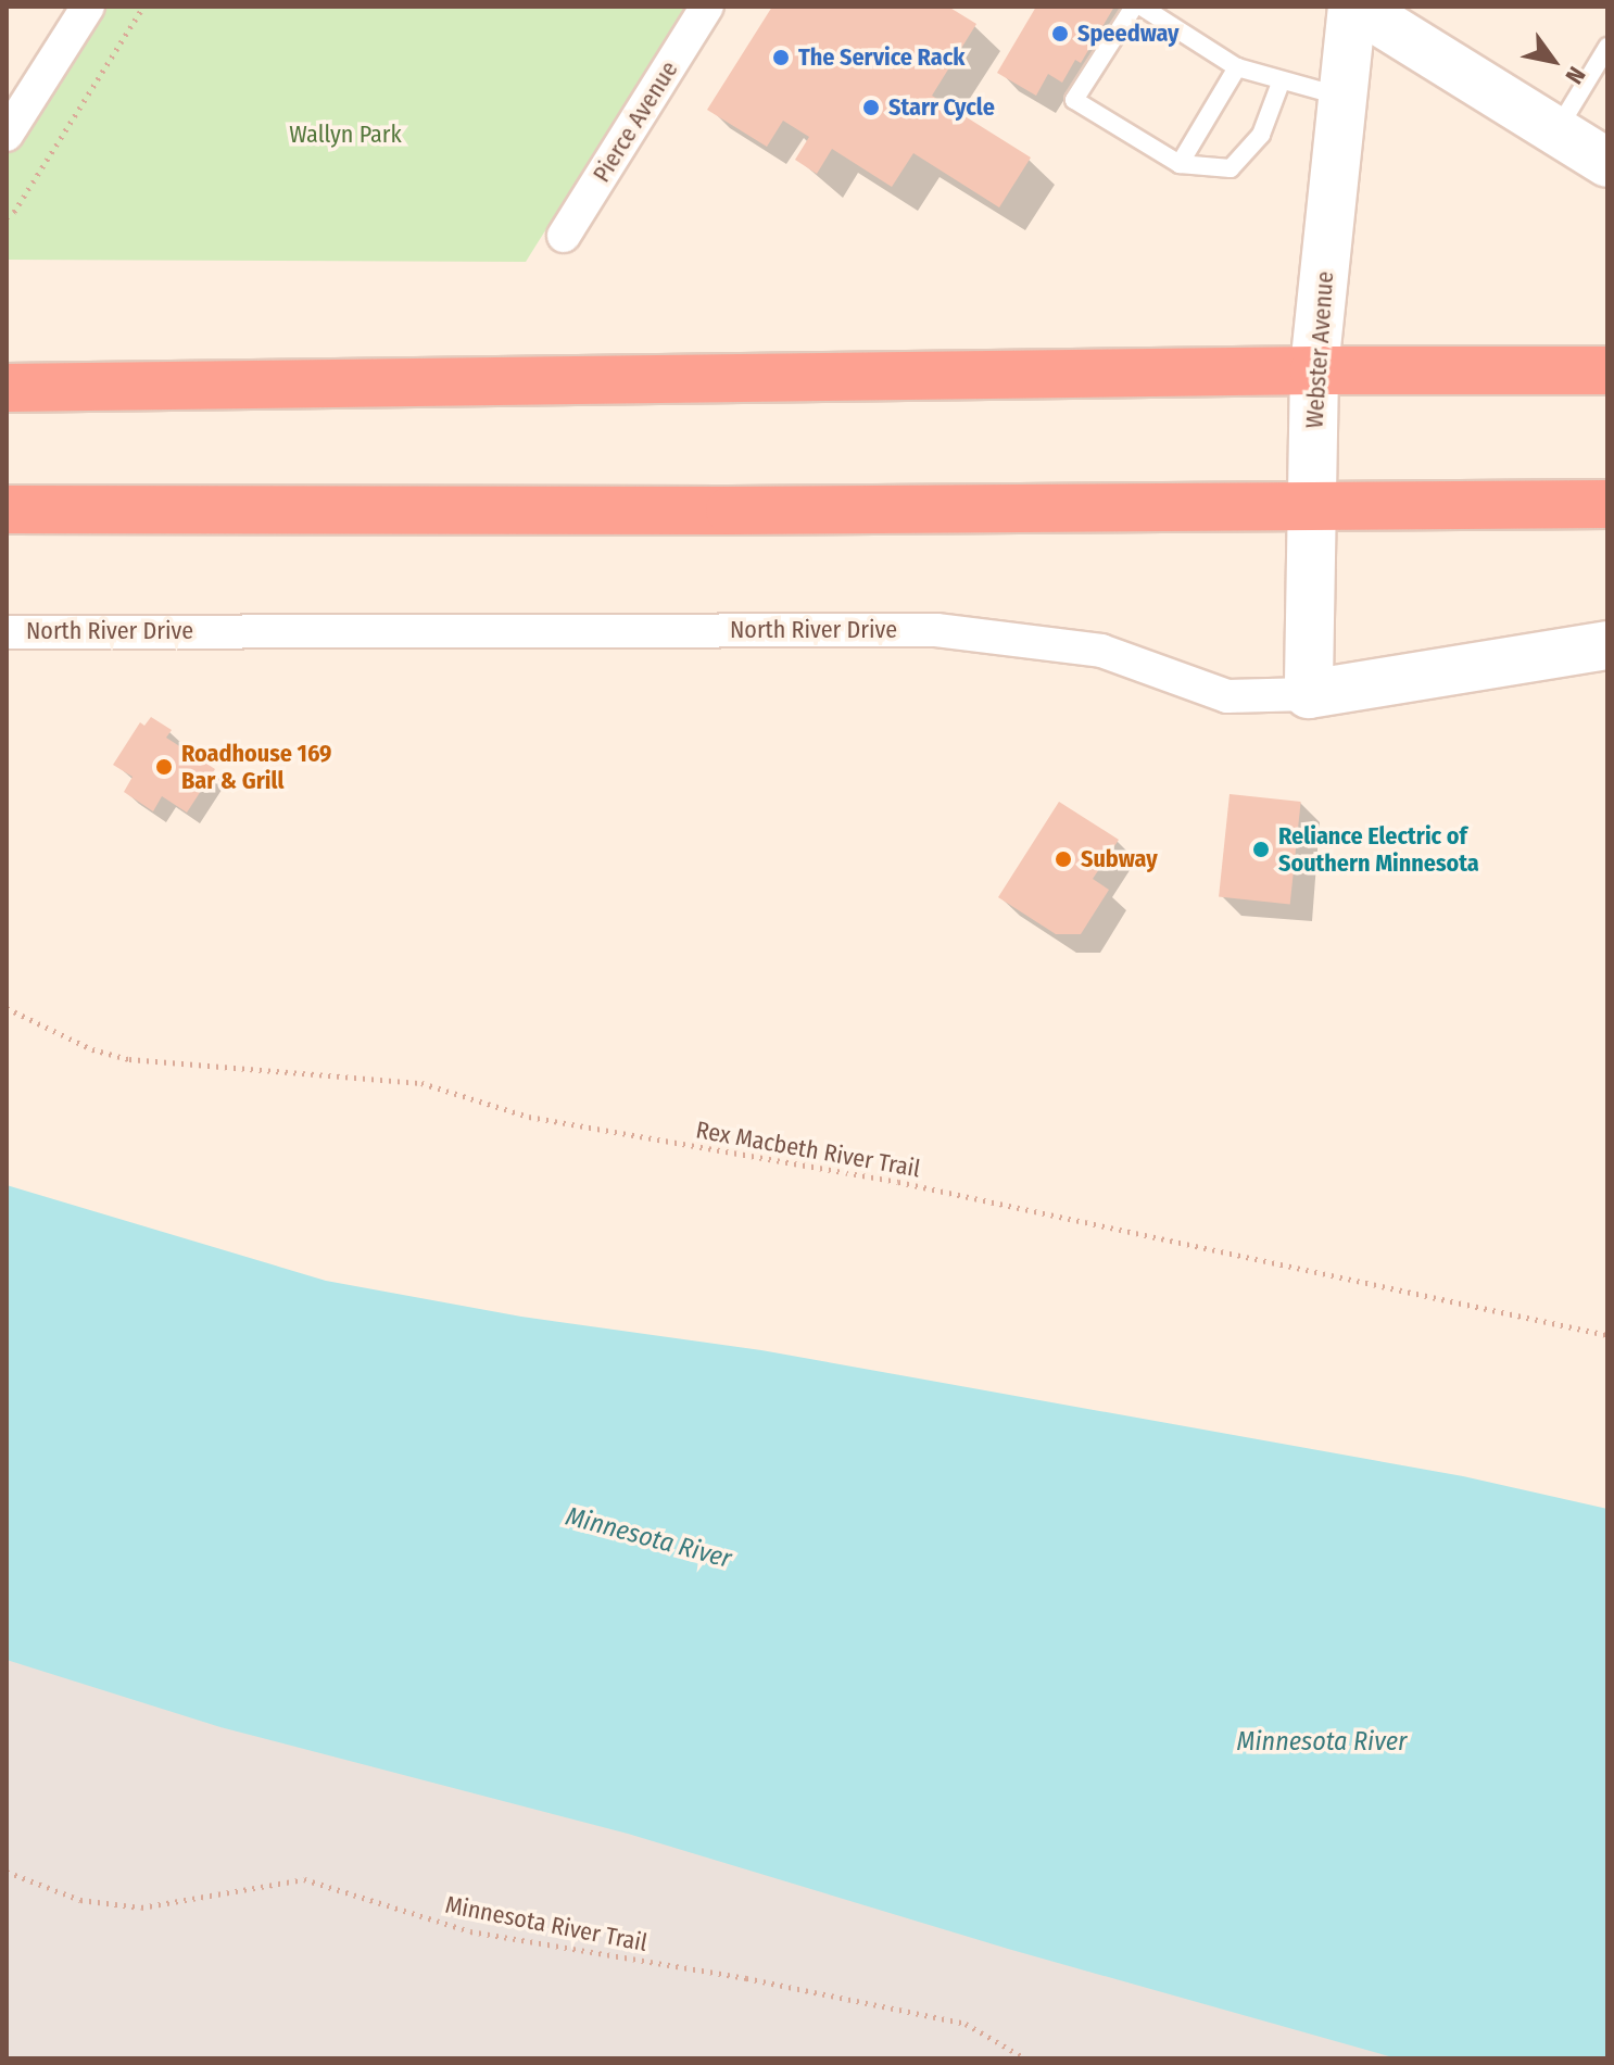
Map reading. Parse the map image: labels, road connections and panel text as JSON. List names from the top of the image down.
{
  "streets": {
    "street": ["Pierce Avenue", "Webster Avenue", "North River Drive"],
    "path": ["Rex Macbeth River Trail", "Minnesota River Trail"]
  },
  "crossings": [
    ["Webster Avenue", "North River Drive"]
  ],
  "water": ["Minnesota River"],
  "parks": ["Wallyn Park"],
  "places": [
    "Speedway",
    "The Service Rack",
    "Starr Cycle",
    "Roadhouse 169 Bar & Grill",
    "Reliance Electric of Southern Minnesota",
    "Subway"
  ],
  "north": "bottom right"
}
